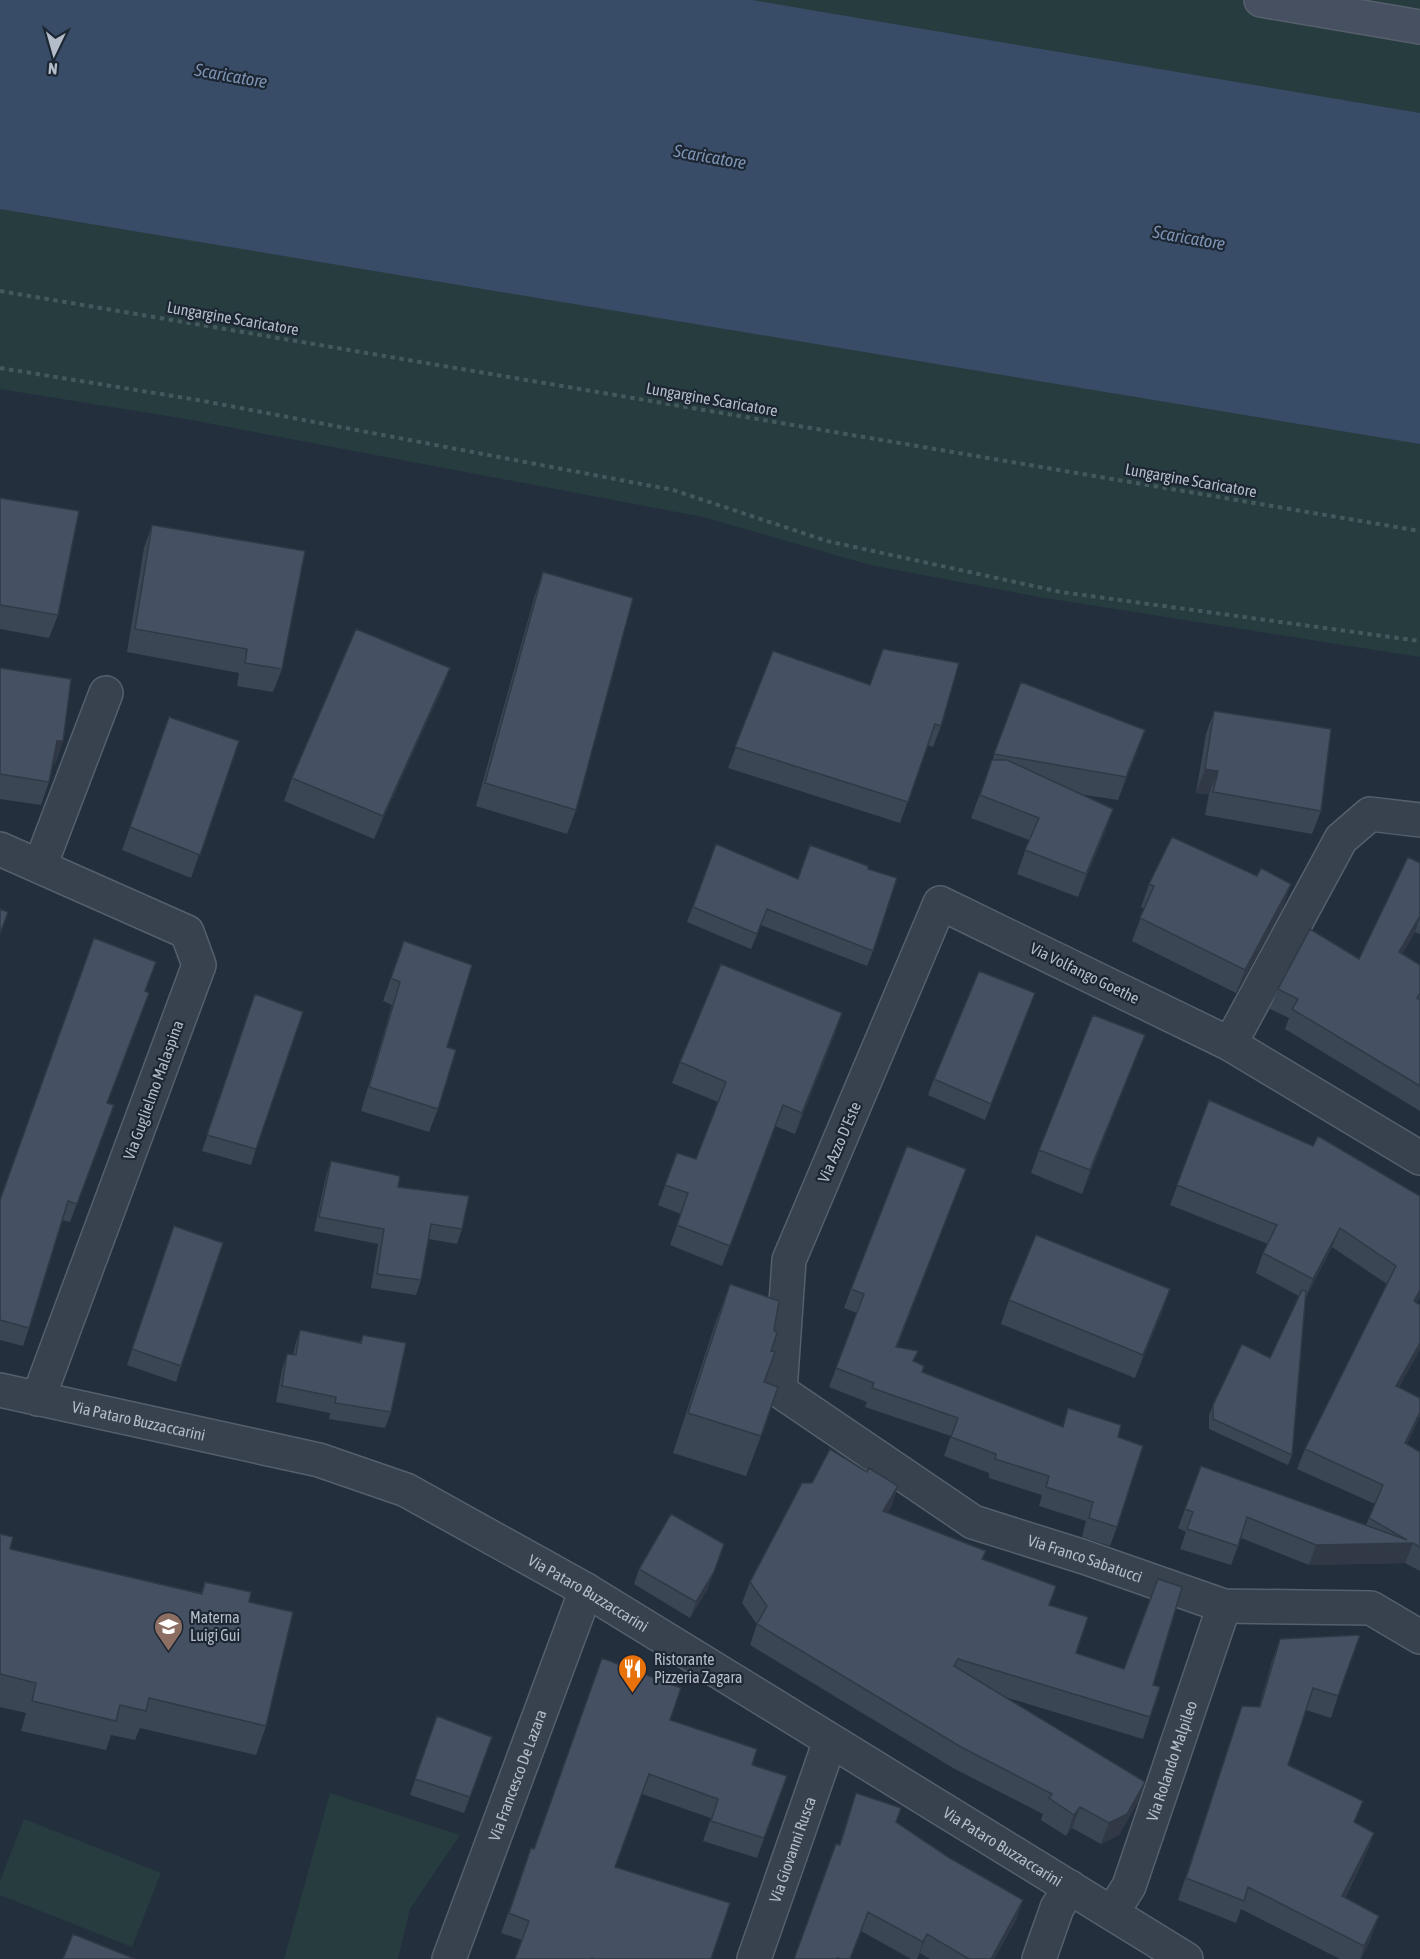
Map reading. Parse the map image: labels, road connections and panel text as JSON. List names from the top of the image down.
{
  "streets": {
    "street": [
      "Via Volfango Goethe",
      "Via Guglielmo Malaspina",
      "Via Azzo D'Este",
      "Via Pataro Buzzaccarini",
      "Via Franco Sabatucci",
      "Via Rolando Malpileo",
      "Via Francesco De Lazara",
      "Via Giovanni Rusca"
    ],
    "path": ["Lungargine Scaricatore"]
  },
  "crossings": [
    ["Via Volfango Goethe", "Via Azzo D'Este"],
    ["Via Guglielmo Malaspina", "Via Pataro Buzzaccarini"],
    ["Via Azzo D'Este", "Via Franco Sabatucci"],
    ["Via Pataro Buzzaccarini", "Via Rolando Malpileo"],
    ["Via Pataro Buzzaccarini", "Via Francesco De Lazara"],
    ["Via Pataro Buzzaccarini", "Via Giovanni Rusca"],
    ["Via Franco Sabatucci", "Via Rolando Malpileo"]
  ],
  "water": ["Scaricatore"],
  "places": {
    "school or university": ["Materna Luigi Gui"],
    "restaurant": ["Ristorante Pizzeria Zagara"]
  },
  "north": "bottom"
}
